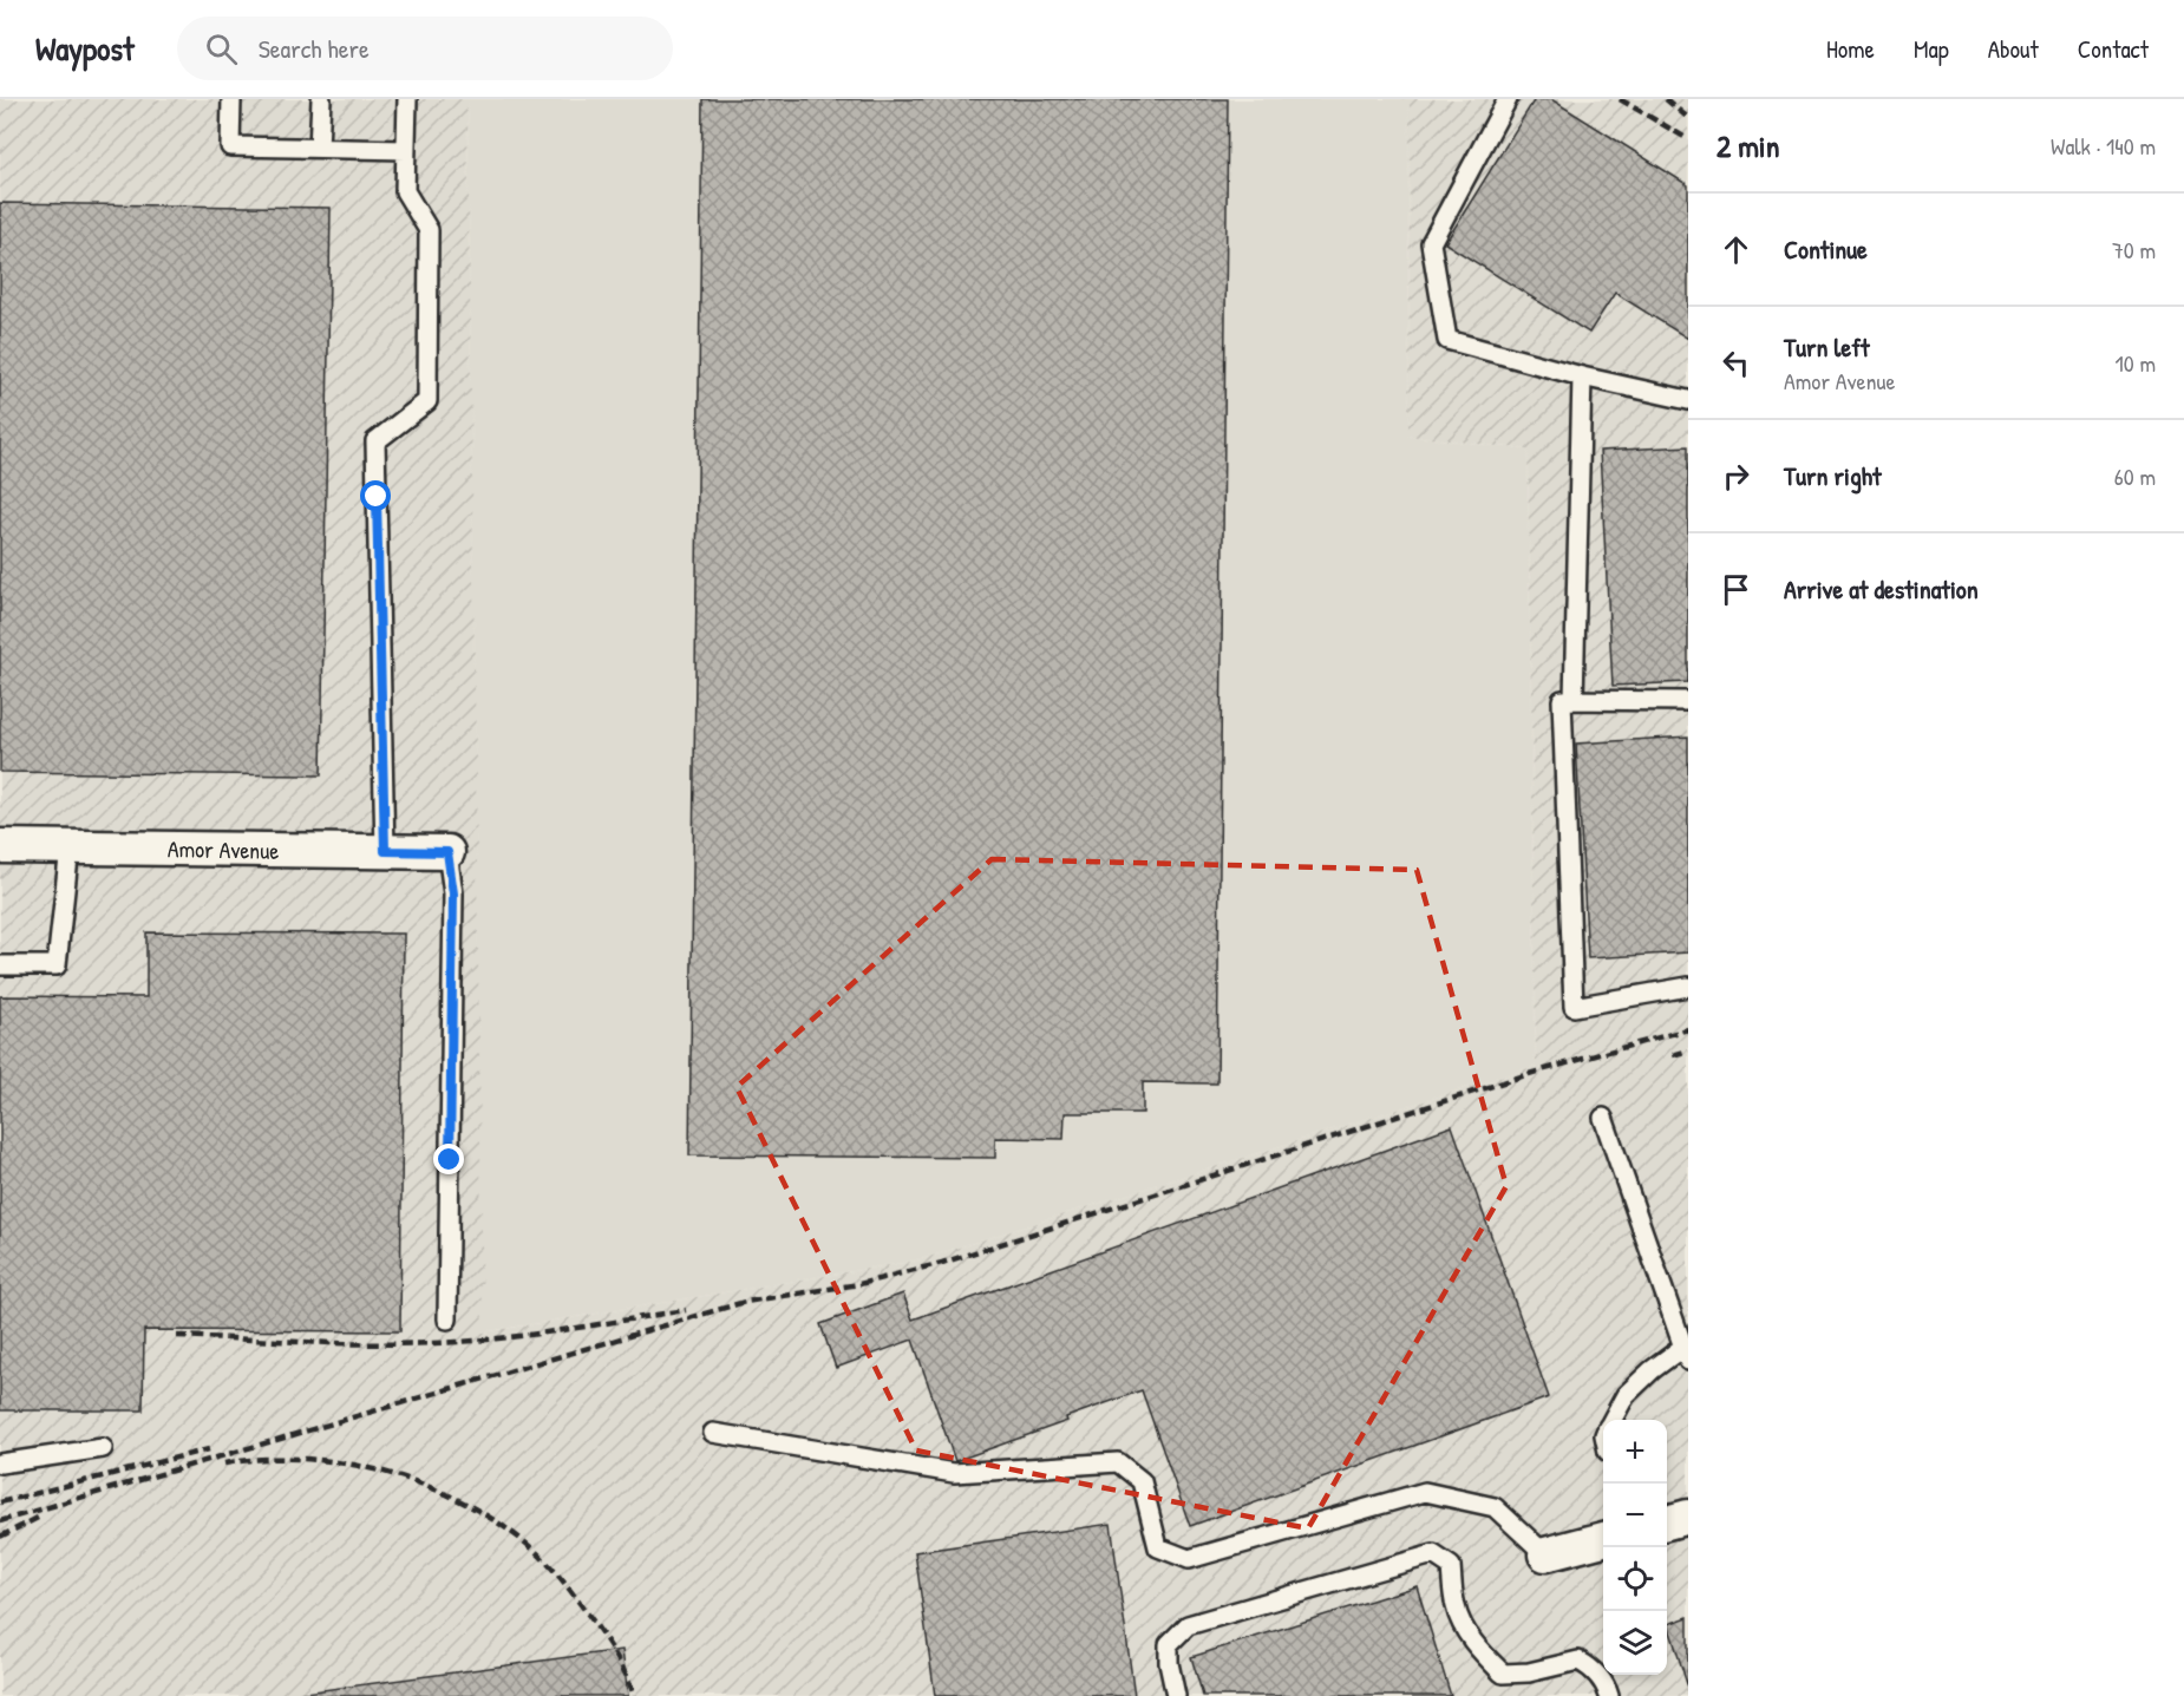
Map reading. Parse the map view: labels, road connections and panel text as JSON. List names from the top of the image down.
{
  "streets": {
    "street": ["Amor Avenue"]
  },
  "page": {
    "header": "Waypost",
    "search": "Search here",
    "nav": [
      "Home",
      "Map",
      "About",
      "Contact"
    ],
    "heading": ["2 min", "Walk · 140 m"],
    "list": [
      ["Continue", "70 m"],
      ["Turn left", "Amor Avenue", "10 m"],
      ["Turn right", "60 m"],
      "Arrive at destination"
    ],
    "map_buttons": ["+", "−"]
  }
}
